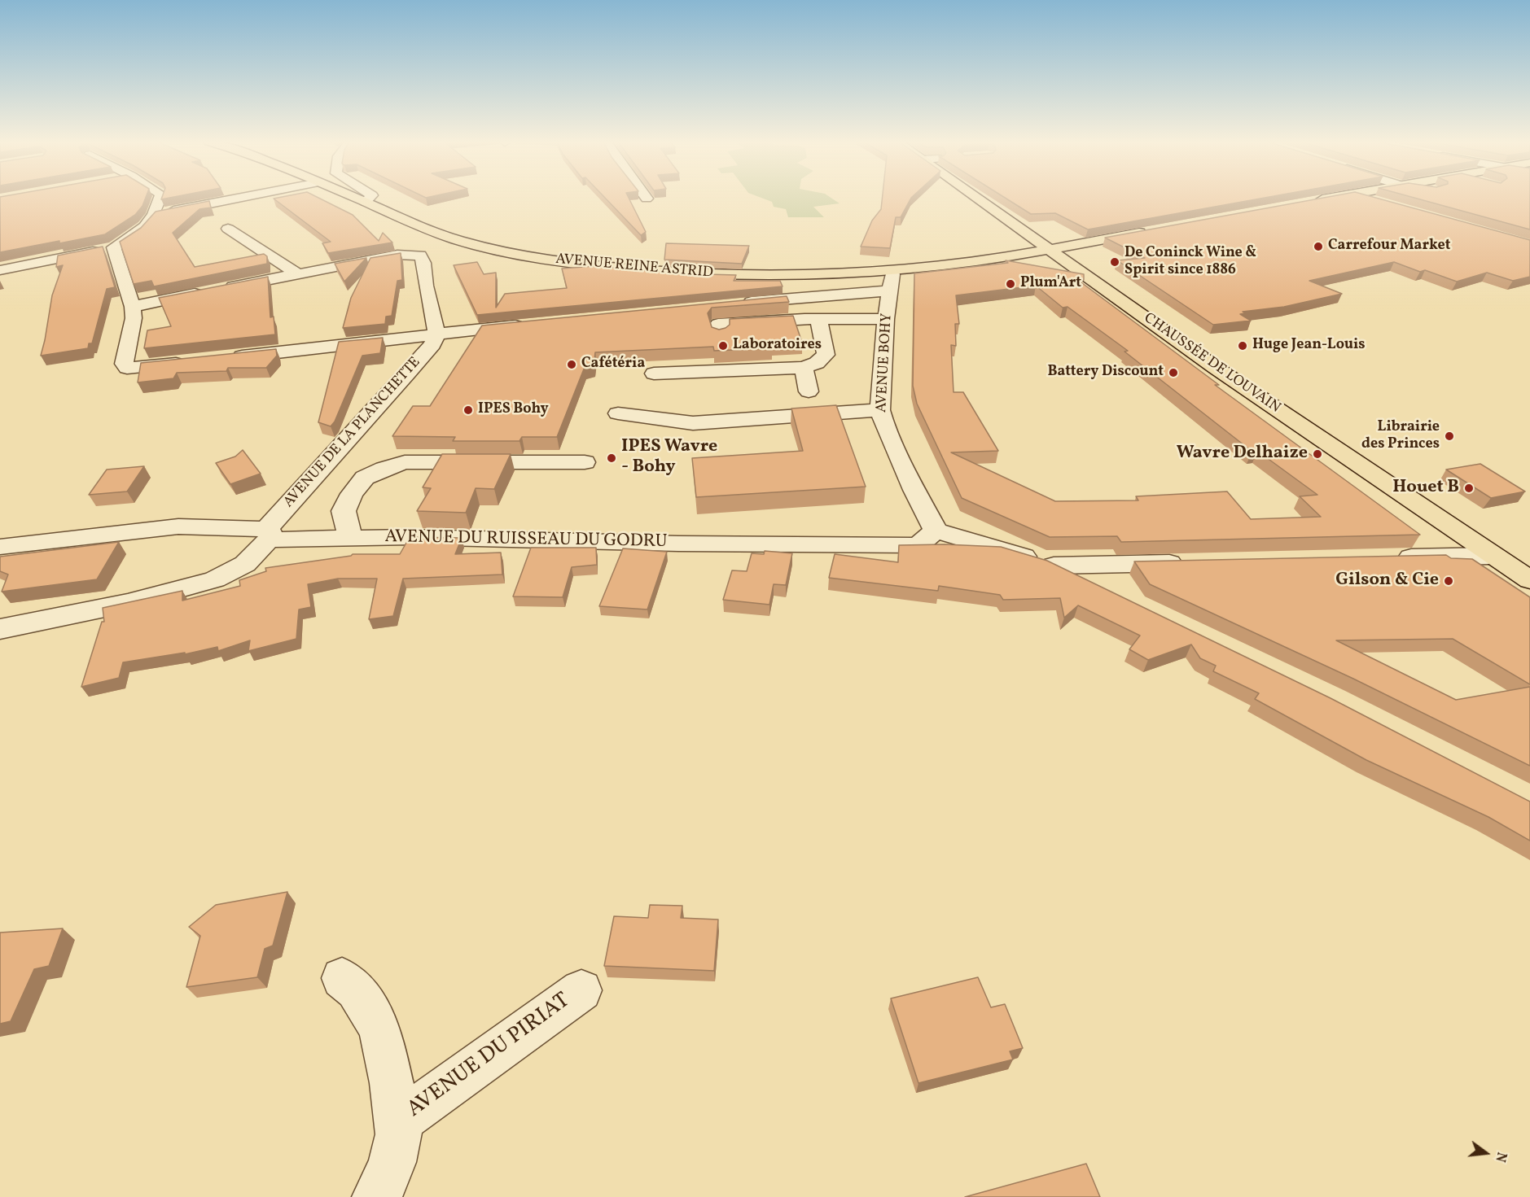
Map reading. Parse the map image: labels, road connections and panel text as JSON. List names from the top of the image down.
{
  "streets": {
    "main road": ["AVENUE REINE ASTRID", "CHAUSSÉE DE LOUVAIN"],
    "street": [
      "AVENUE BOHY",
      "AVENUE DE LA PLANCHETTE",
      "AVENUE DU RUISSEAU DU GODRU",
      "AVENUE DU PIRIAT"
    ]
  },
  "crossings": [
    ["AVENUE REINE ASTRID", "AVENUE BOHY"],
    ["AVENUE REINE ASTRID", "CHAUSSÉE DE LOUVAIN"],
    ["AVENUE BOHY", "AVENUE DU RUISSEAU DU GODRU"],
    ["AVENUE DE LA PLANCHETTE", "AVENUE DU RUISSEAU DU GODRU"]
  ],
  "places": [
    "Carrefour Market",
    "De Coninck Wine & Spirit since 1886",
    "Plum'Art",
    "Laboratoires",
    "Huge Jean-Louis",
    "Cafétéria",
    "Battery Discount",
    "IPES Bohy",
    "Librairie des Princes",
    "Wavre Delhaize",
    "IPES Wavre - Bohy",
    "Houet B",
    "Gilson & Cie"
  ],
  "north": "right"
}
